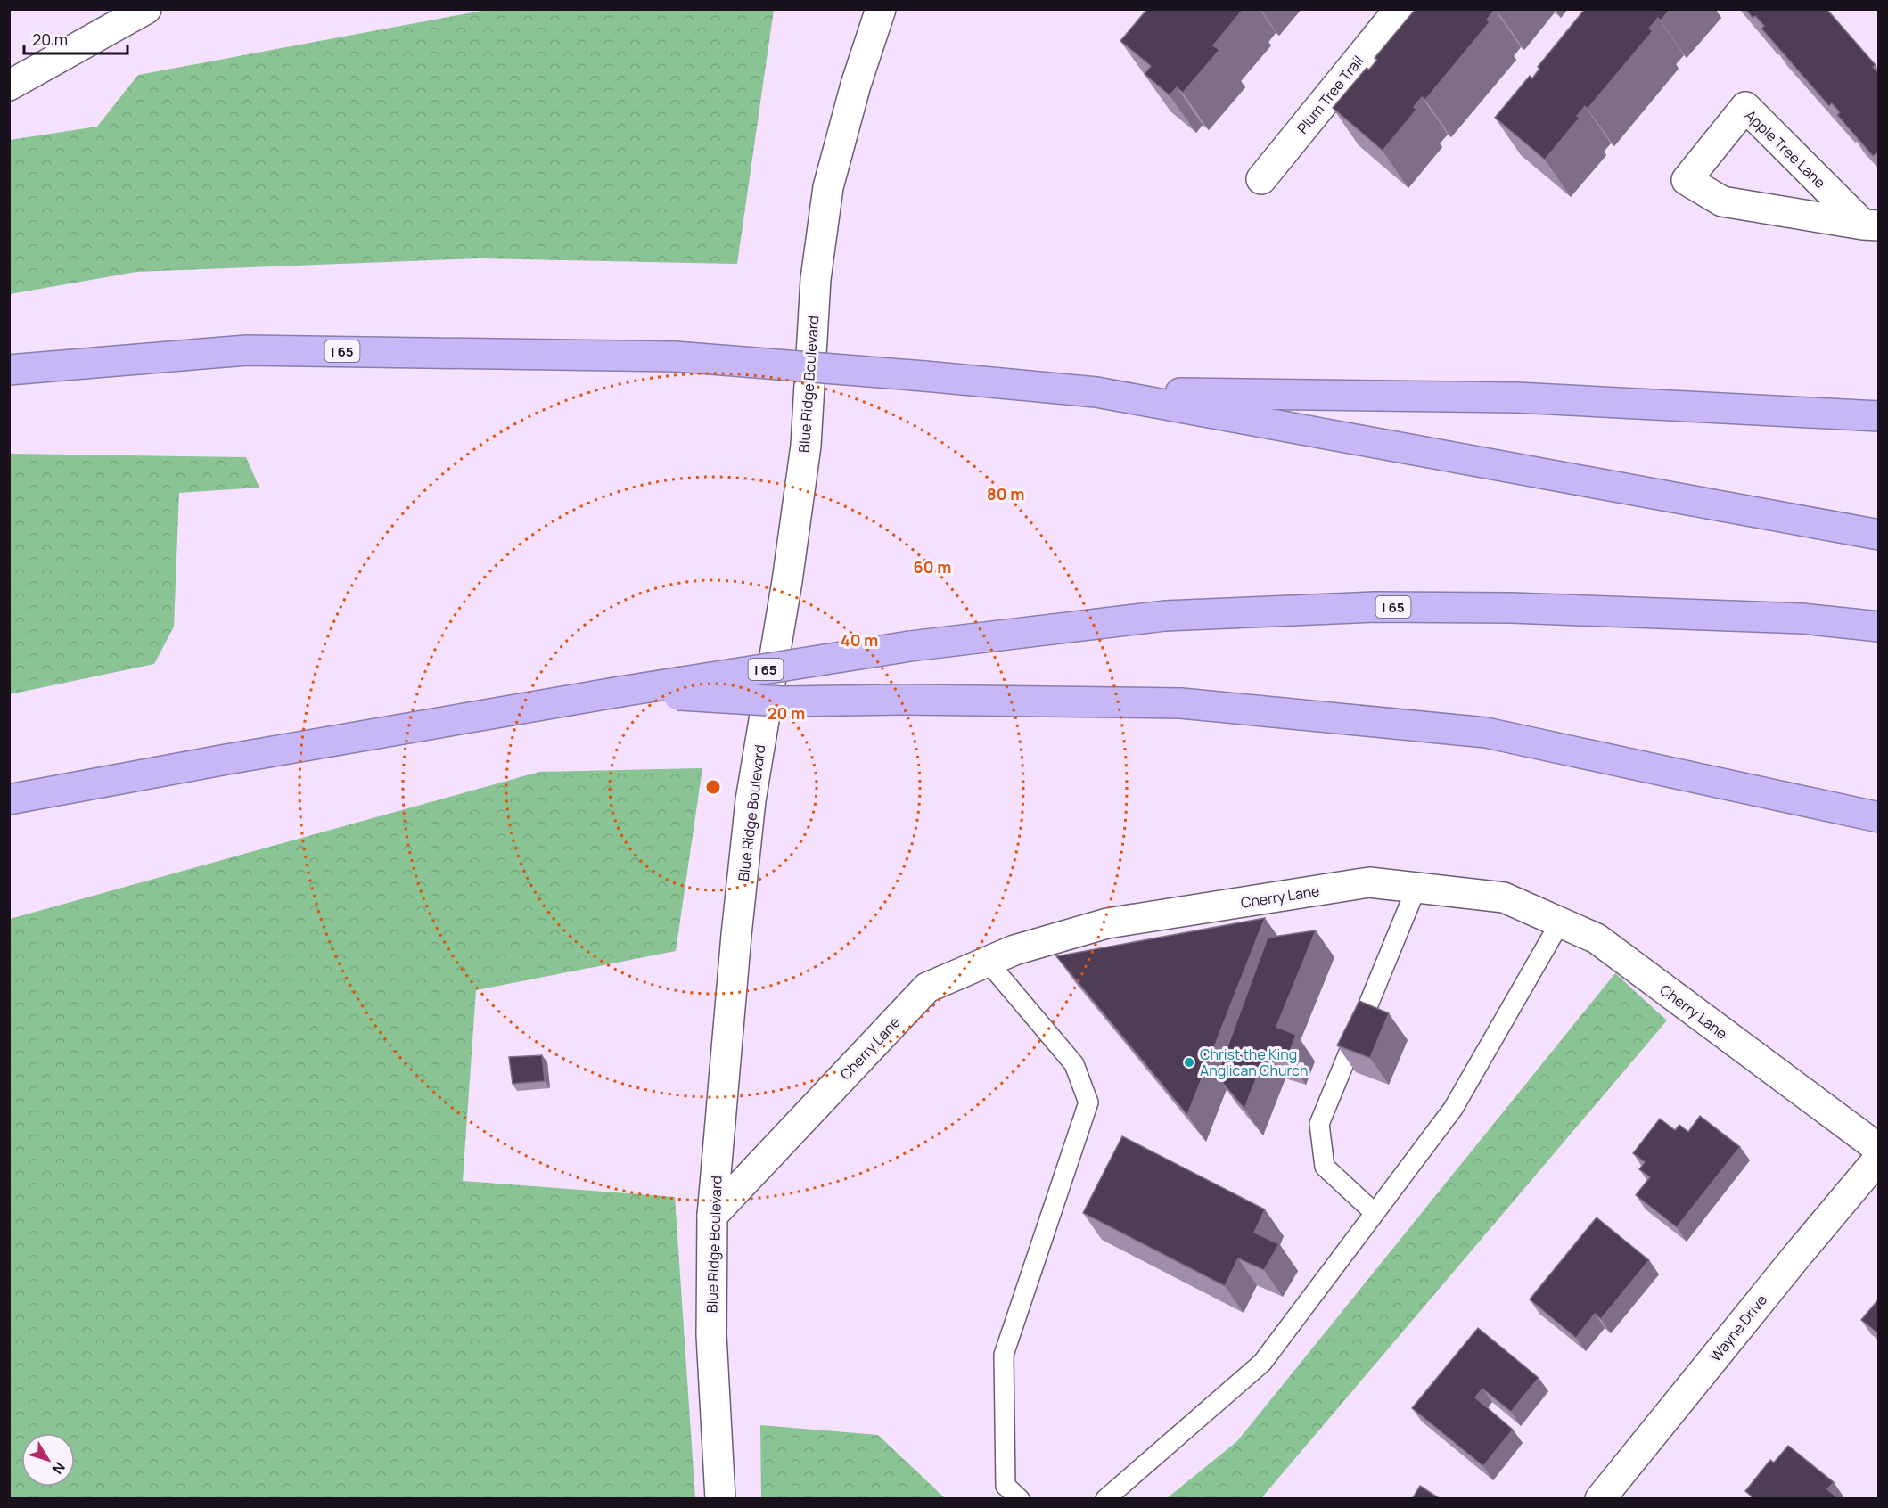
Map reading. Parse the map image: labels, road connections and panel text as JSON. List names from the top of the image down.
{
  "streets": {
    "highway": ["I 65"],
    "street": [
      "Plum Tree Trail",
      "Apple Tree Lane",
      "Blue Ridge Boulevard",
      "Cherry Lane",
      "Wayne Drive"
    ]
  },
  "crossings": [
    ["Blue Ridge Boulevard", "Cherry Lane"]
  ],
  "places": ["Christ the King Anglican Church"],
  "scale_bar": "20 m",
  "north": "bottom right",
  "rings": [
    "80 m",
    "60 m",
    "40 m",
    "20 m"
  ]
}
